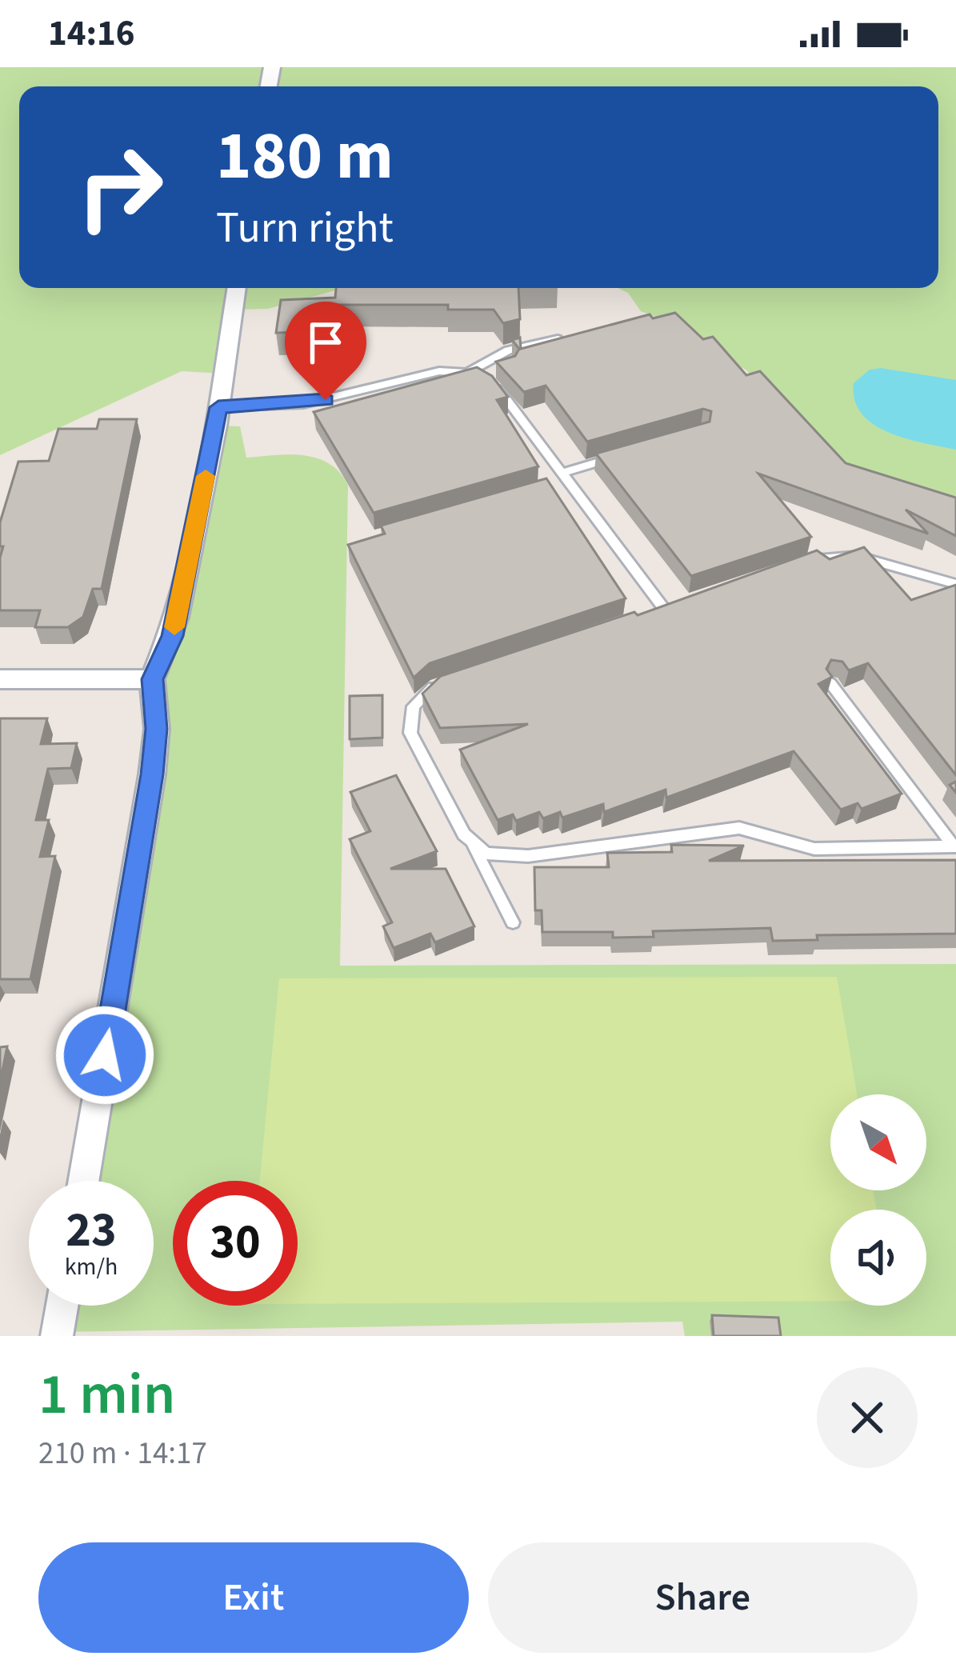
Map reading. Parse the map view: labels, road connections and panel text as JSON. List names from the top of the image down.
{
  "north": "bottom right",
  "page": {
    "status": "14:16",
    "turn": ["180 m", "Turn right"],
    "speed": "23 km/h",
    "limit": "30",
    "heading": ["1 min", "210 m · 14:17"],
    "buttons": ["Exit", "Share"]
  }
}
